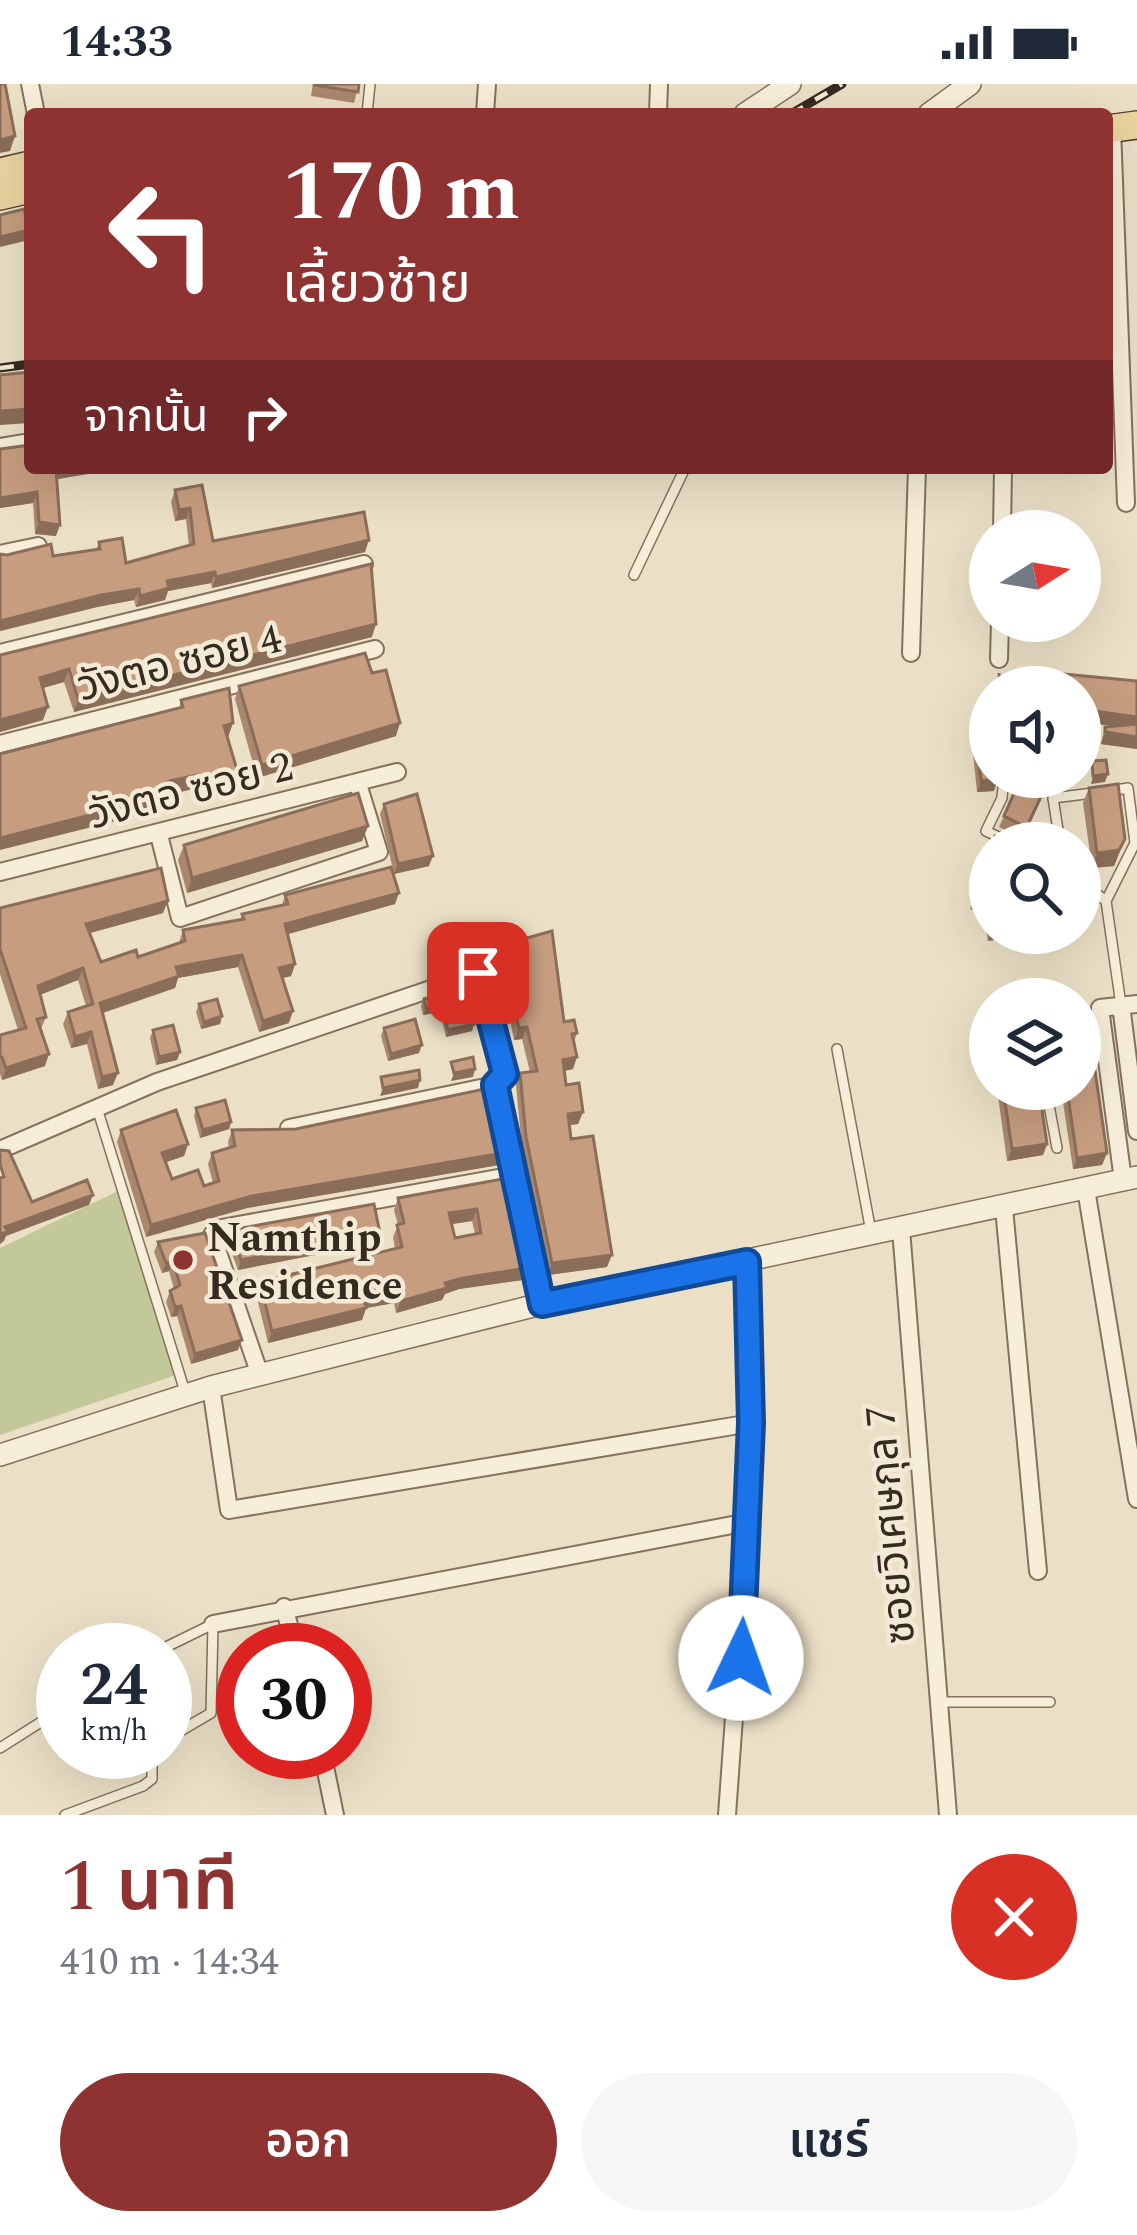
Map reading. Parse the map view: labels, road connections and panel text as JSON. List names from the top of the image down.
{
  "streets": {
    "street": ["วังตอ ซอย 4", "วังตอ ซอย 2", "ซอยวิเศษกุล 7"]
  },
  "places": ["Namthip Residence"],
  "north": "right",
  "page": {
    "status": "14:33",
    "turn": ["170 m", "เลี้ยวซ้าย"],
    "then": "จากนั้น",
    "speed": "24 km/h",
    "limit": "30",
    "heading": ["1 นาที", "410 m · 14:34"],
    "buttons": ["ออก", "แชร์"]
  }
}
